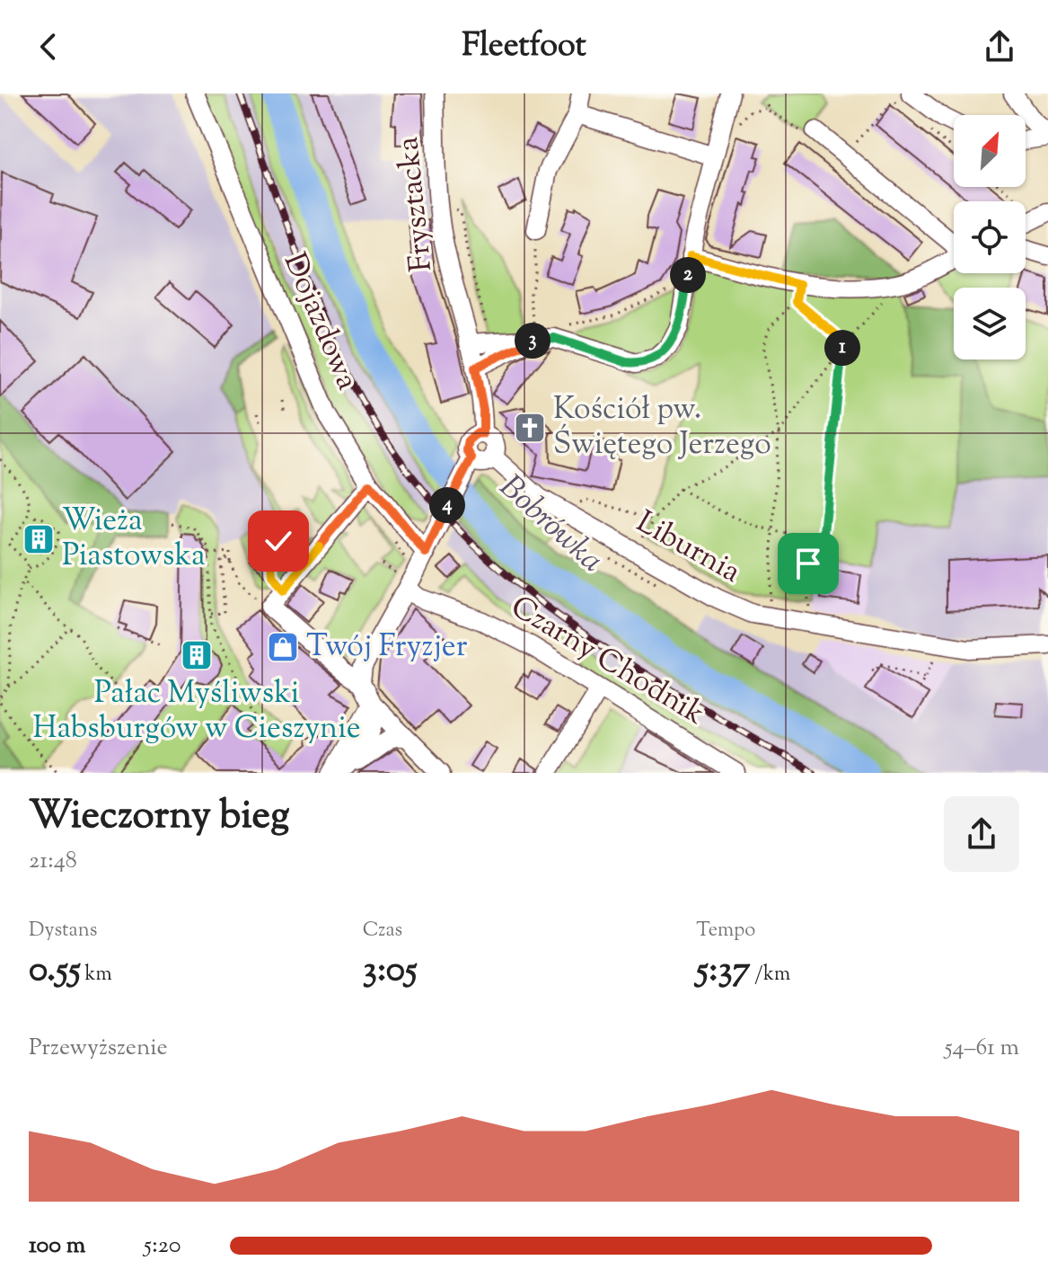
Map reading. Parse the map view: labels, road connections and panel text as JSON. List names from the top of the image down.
{
  "streets": {
    "street": [
      "Frysztacka",
      "Dojazdowa",
      "Liburnia",
      "Czarny Chodnik"
    ]
  },
  "water": ["Bobrówka"],
  "places": {
    "church": ["Kościół pw. Świętego Jerzego"],
    "building": ["Wieża Piastowska", "Pałac Myśliwski Habsburgów w Cieszynie"],
    "shop": ["Twój Fryzjer"]
  },
  "north": "top right",
  "page": {
    "header": "Fleetfoot",
    "pins": [
      "2",
      "3",
      "1",
      "4"
    ],
    "heading": ["Wieczorny bieg", "21:48"],
    "stats": [
      ["Dystans", "0.55 km"],
      ["Czas", "3:05"],
      ["Tempo", "5:37 /km"]
    ],
    "chart": ["Przewyższenie", "54–61 m"],
    "list": [
      {
        "name": "100 m",
        "note": "5:20"
      }
    ]
  }
}
